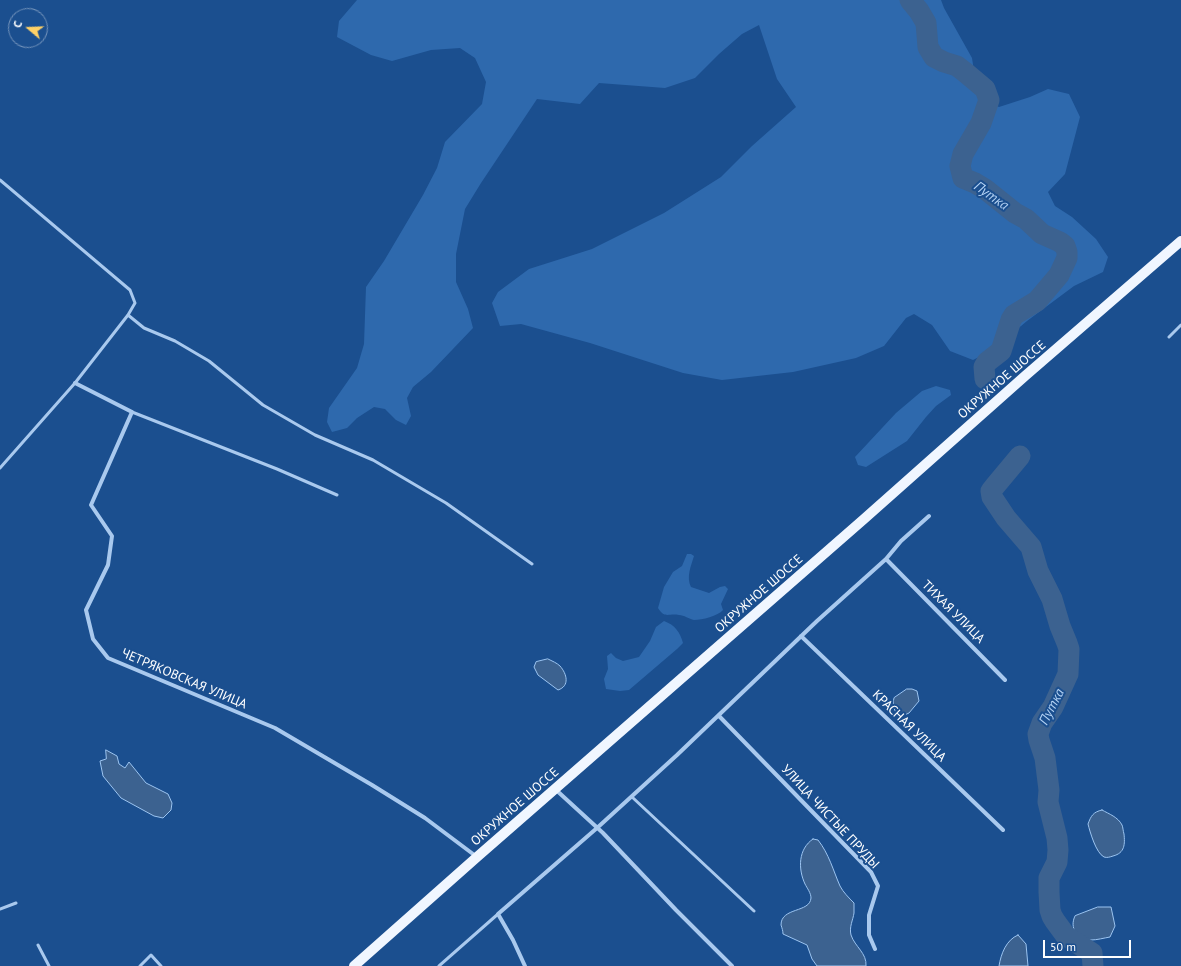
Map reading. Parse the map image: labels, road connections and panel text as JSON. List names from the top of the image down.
{
  "streets": {
    "main road": ["ОКРУЖНОЕ ШОССЕ"],
    "street": [
      "ТИХАЯ УЛИЦА",
      "ЧЕТРЯКОВСКАЯ УЛИЦА",
      "КРАСНАЯ УЛИЦА",
      "УЛИЦА ЧИСТЫЕ ПРУДЫ"
    ]
  },
  "crossings": [
    ["ОКРУЖНОЕ ШОССЕ", "ЧЕТРЯКОВСКАЯ УЛИЦА"]
  ],
  "water": ["Путка"],
  "scale_bar": "50 m",
  "north": "left"
}
